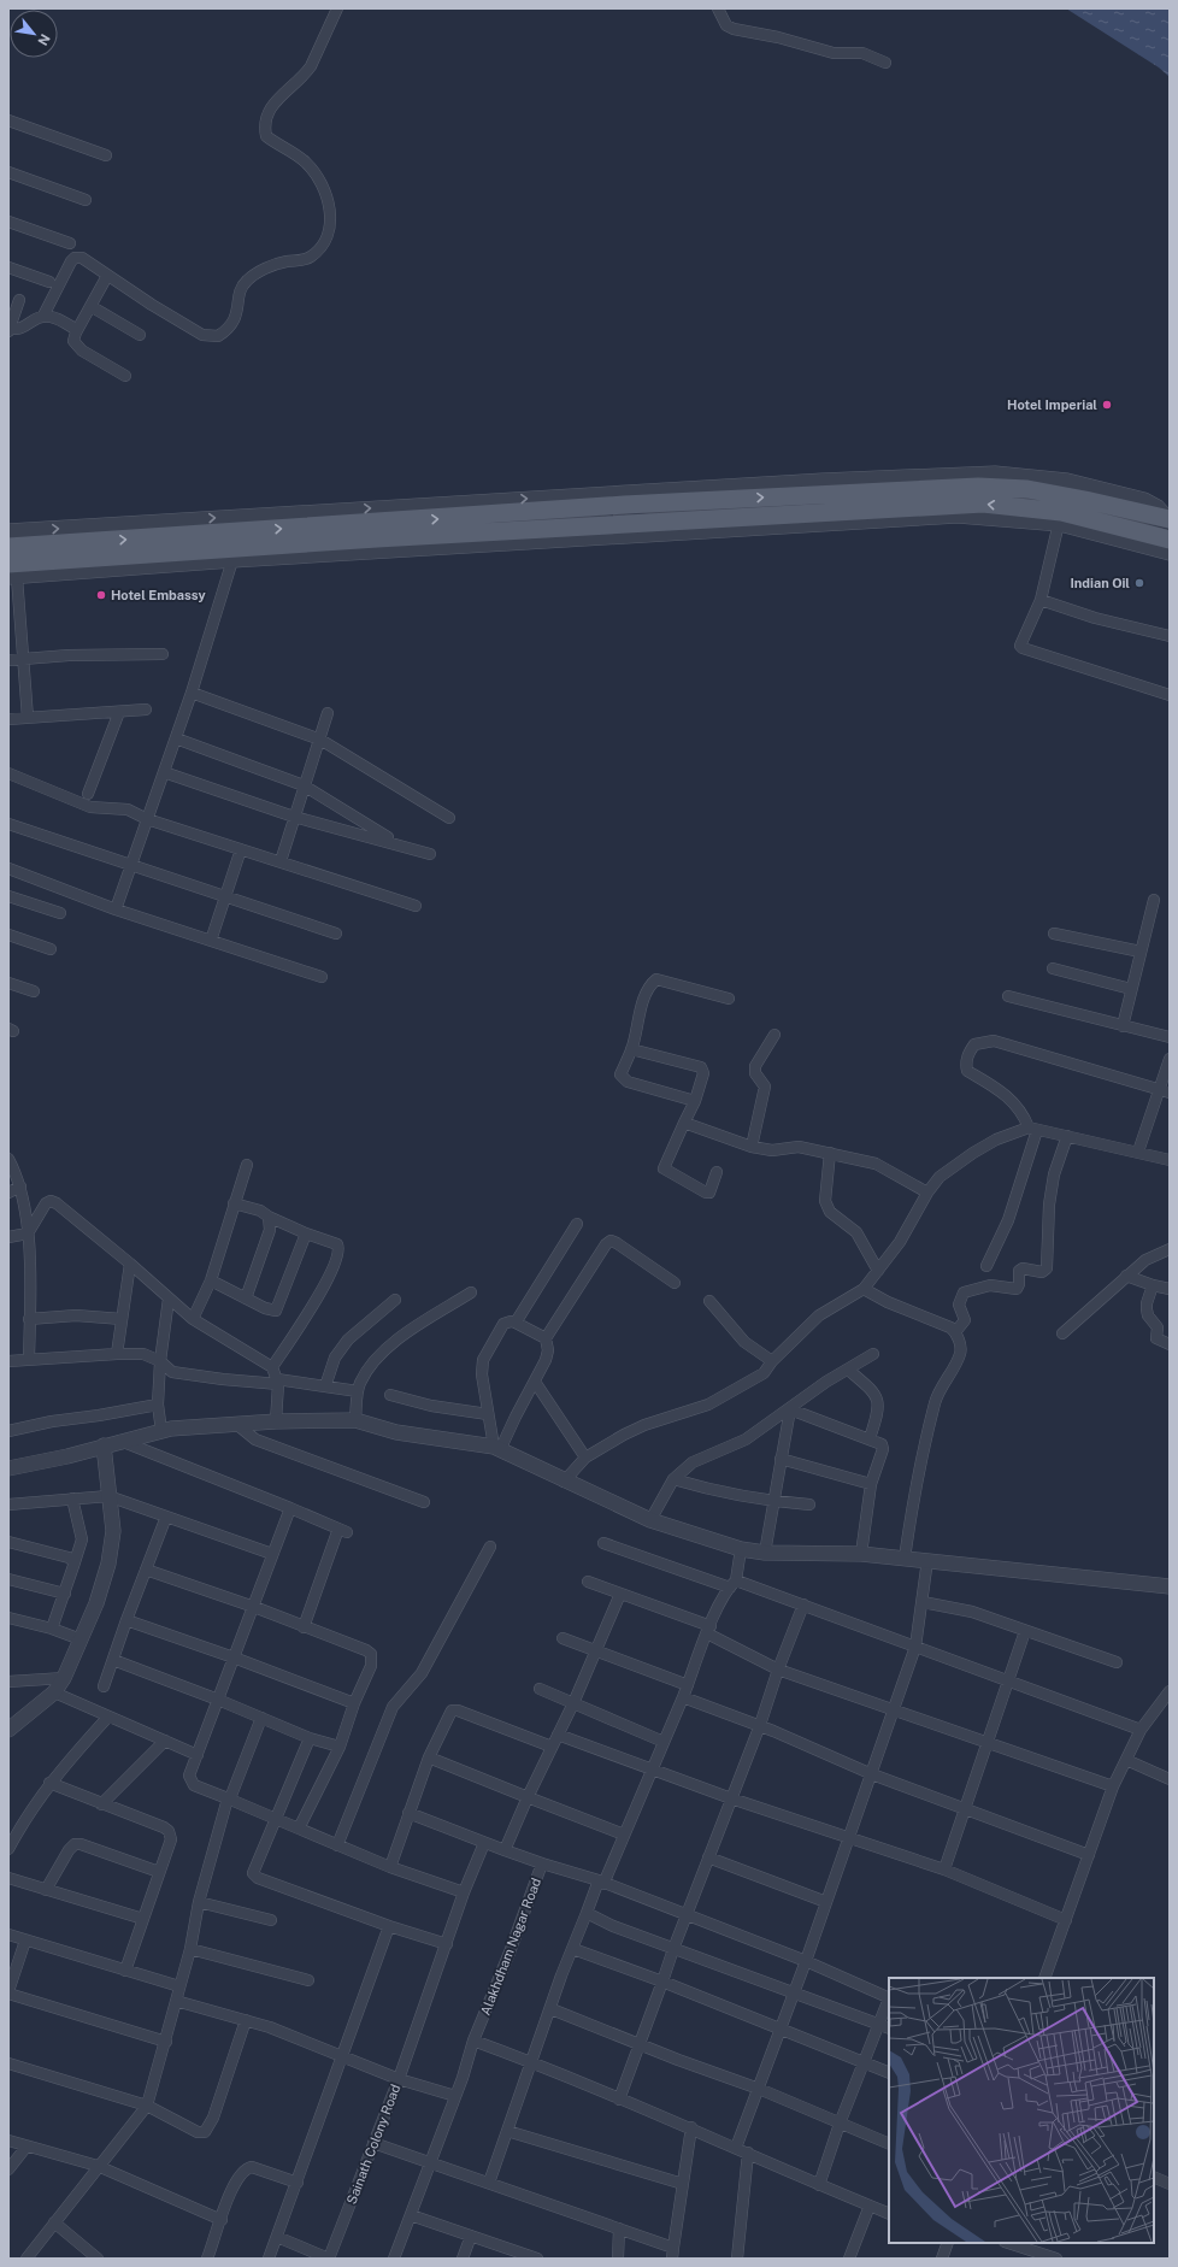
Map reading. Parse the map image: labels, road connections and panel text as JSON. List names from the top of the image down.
{
  "streets": {
    "street": ["Alakhdham Nagar Road", "Sainath Colony Road"]
  },
  "places": ["Hotel Imperial", "Indian Oil", "Hotel Embassy"],
  "north": "bottom right"
}
